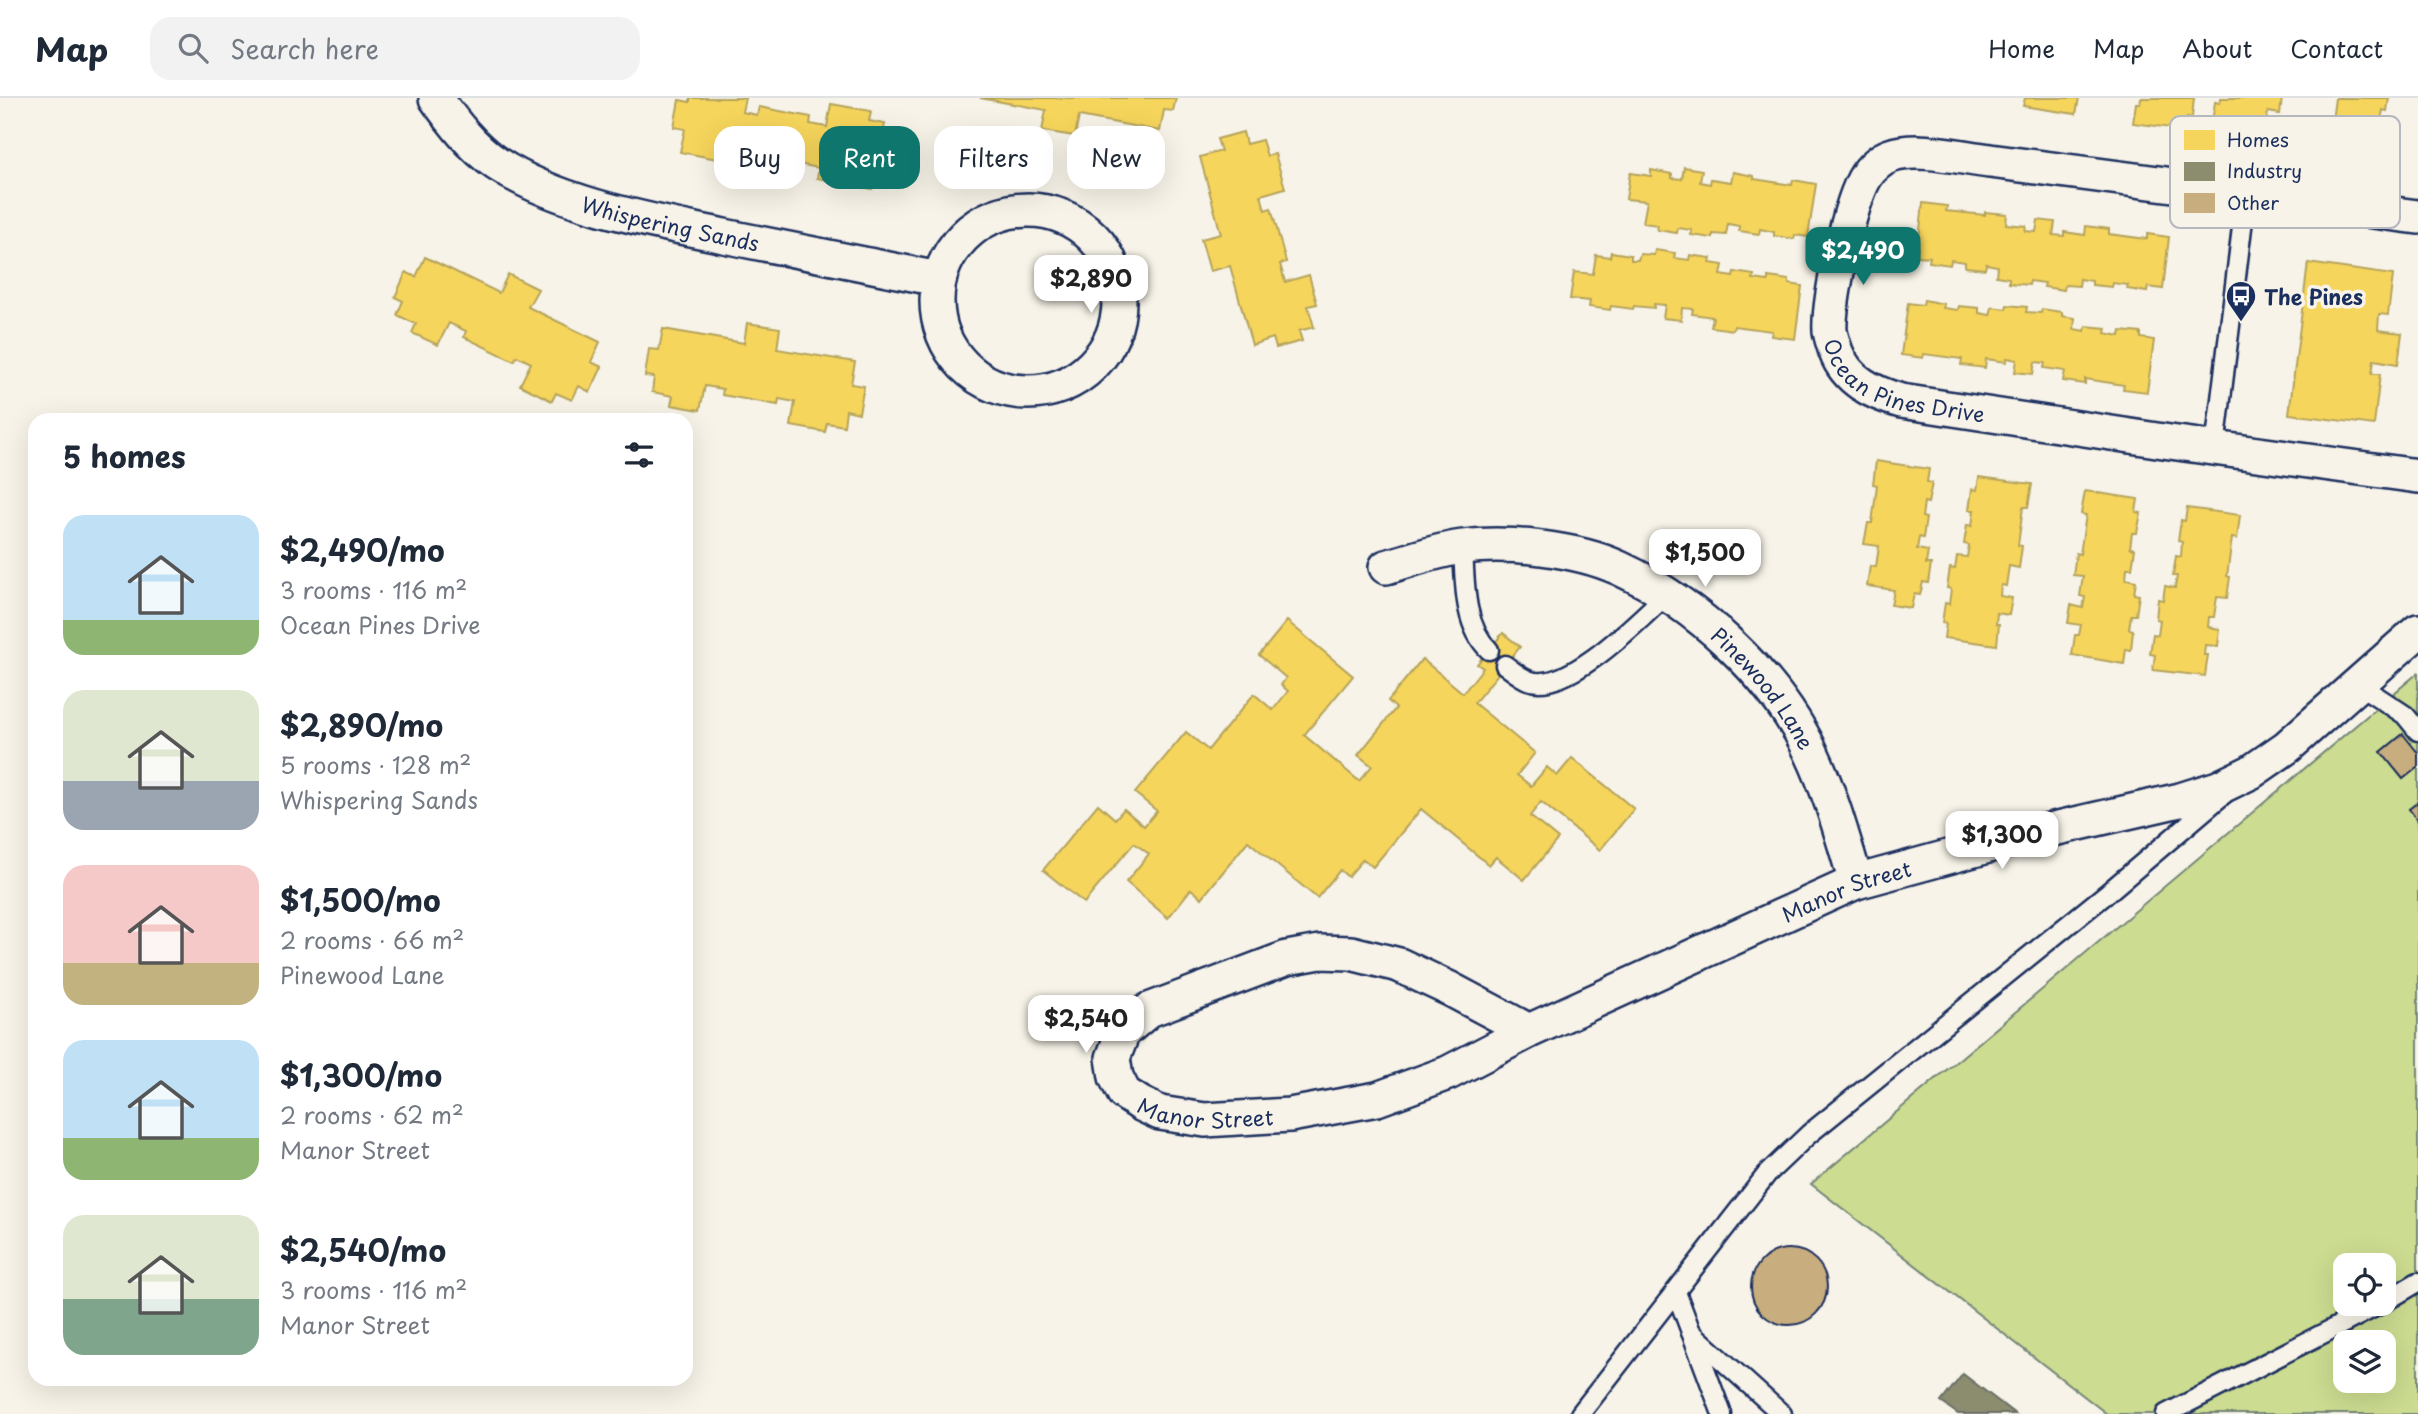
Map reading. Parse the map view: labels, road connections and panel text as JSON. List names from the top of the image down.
{
  "streets": {
    "street": [
      "Whispering Sands",
      "Ocean Pines Drive",
      "Pinewood Lane",
      "Manor Street"
    ]
  },
  "crossings": [
    ["Pinewood Lane", "Manor Street"]
  ],
  "places": {
    "bus stop": ["The Pines"]
  },
  "legend": ["Homes", "Industry", "Other"],
  "page": {
    "header": "Map",
    "search": "Search here",
    "nav": [
      "Home",
      "Map",
      "About",
      "Contact"
    ],
    "chip": [
      "Buy",
      "Rent",
      "Filters",
      "New"
    ],
    "price": [
      "$2,490",
      "$2,890",
      "$1,500",
      "$1,300",
      "$2,540"
    ],
    "heading": "5 homes",
    "list": [
      {
        "name": "$2,490/mo",
        "note": "3 rooms · 116 m² · Ocean Pines Drive"
      },
      {
        "name": "$2,890/mo",
        "note": "5 rooms · 128 m² · Whispering Sands"
      },
      {
        "name": "$1,500/mo",
        "note": "2 rooms · 66 m² · Pinewood Lane"
      },
      {
        "name": "$1,300/mo",
        "note": "2 rooms · 62 m² · Manor Street"
      },
      {
        "name": "$2,540/mo",
        "note": "3 rooms · 116 m² · Manor Street"
      }
    ]
  }
}
